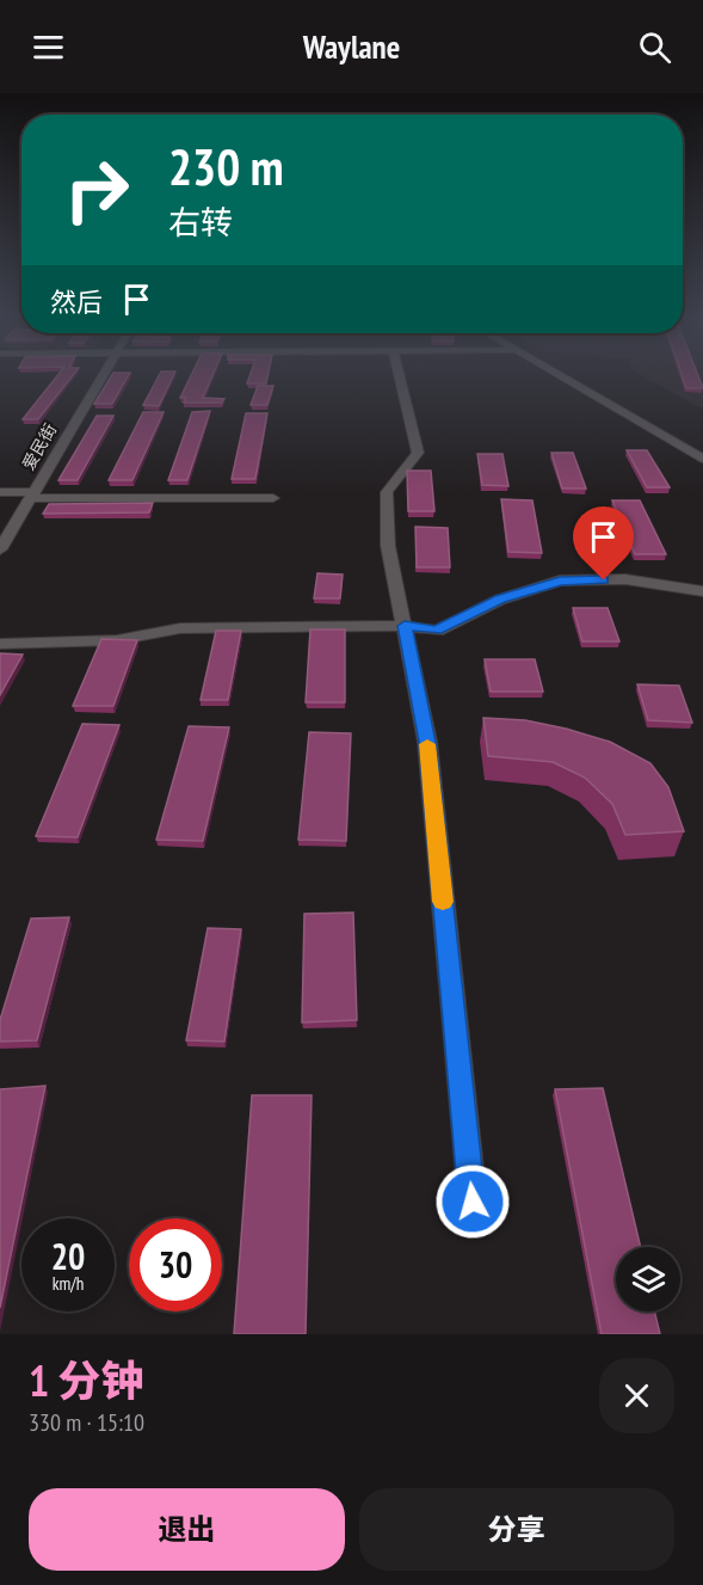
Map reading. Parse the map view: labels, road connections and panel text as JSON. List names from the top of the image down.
{
  "streets": {
    "street": ["爱民街"]
  },
  "page": {
    "header": "Waylane",
    "turn": ["230 m", "右转"],
    "then": "然后",
    "speed": "20 km/h",
    "limit": "30",
    "heading": ["1 分钟", "330 m · 15:10"],
    "buttons": ["退出", "分享"]
  }
}
